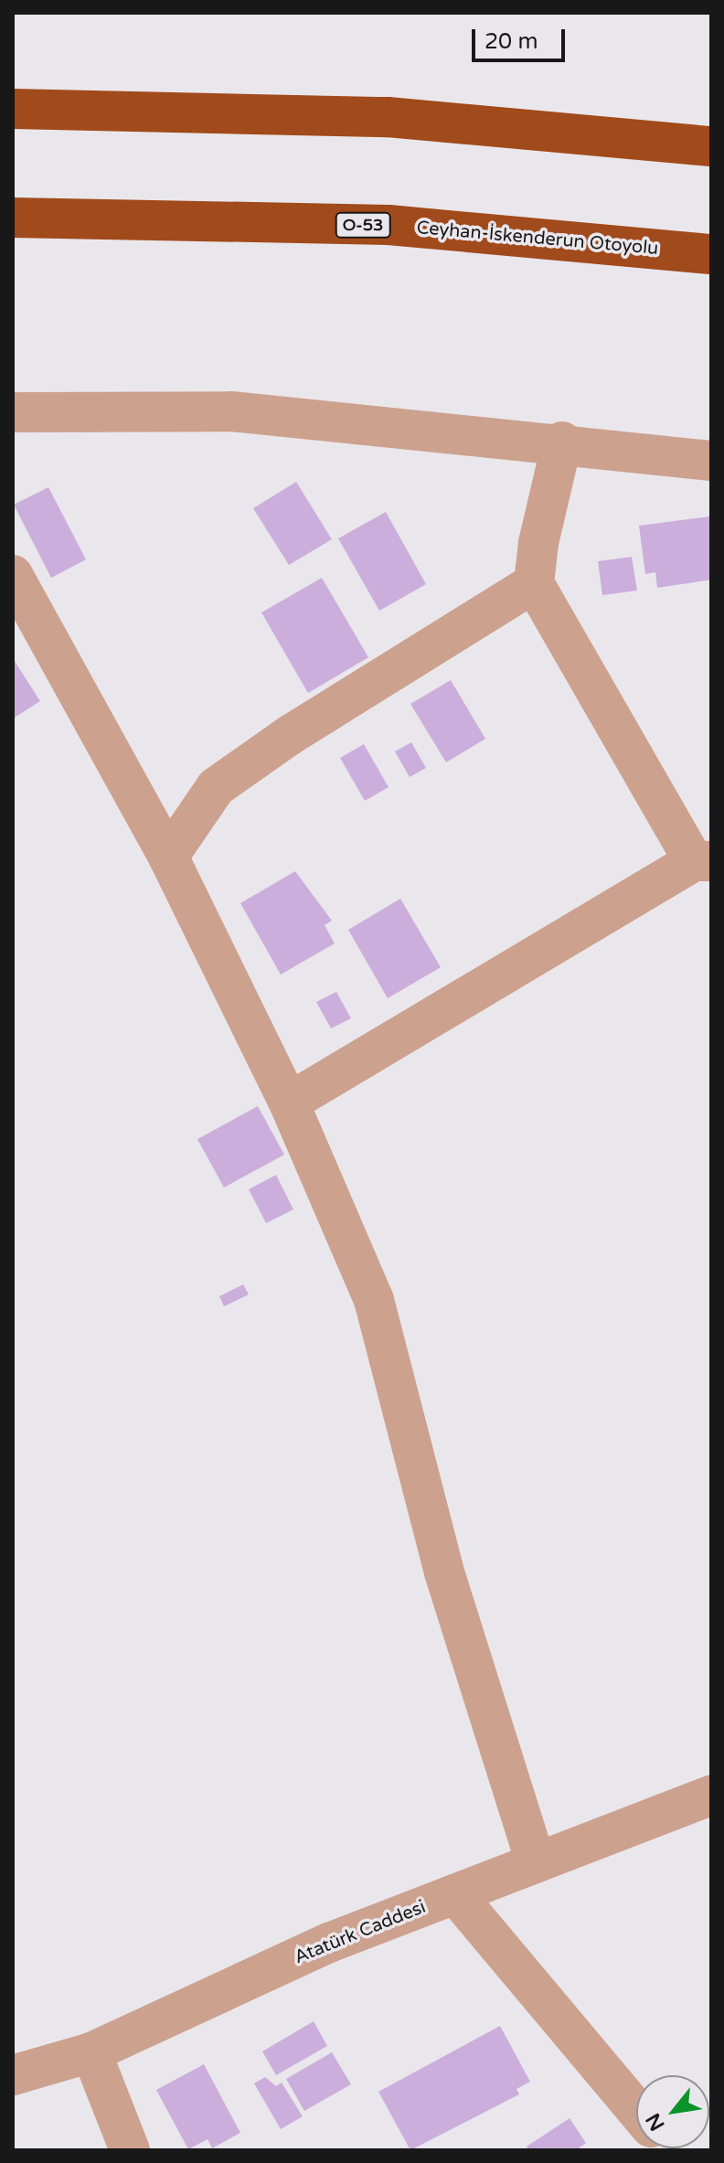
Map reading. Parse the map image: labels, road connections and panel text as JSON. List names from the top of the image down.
{
  "streets": {
    "highway": ["O-53", "Ceyhan-İskenderun Otoyolu"],
    "street": ["Atatürk Caddesi"]
  },
  "scale_bar": "20 m",
  "north": "bottom left"
}
